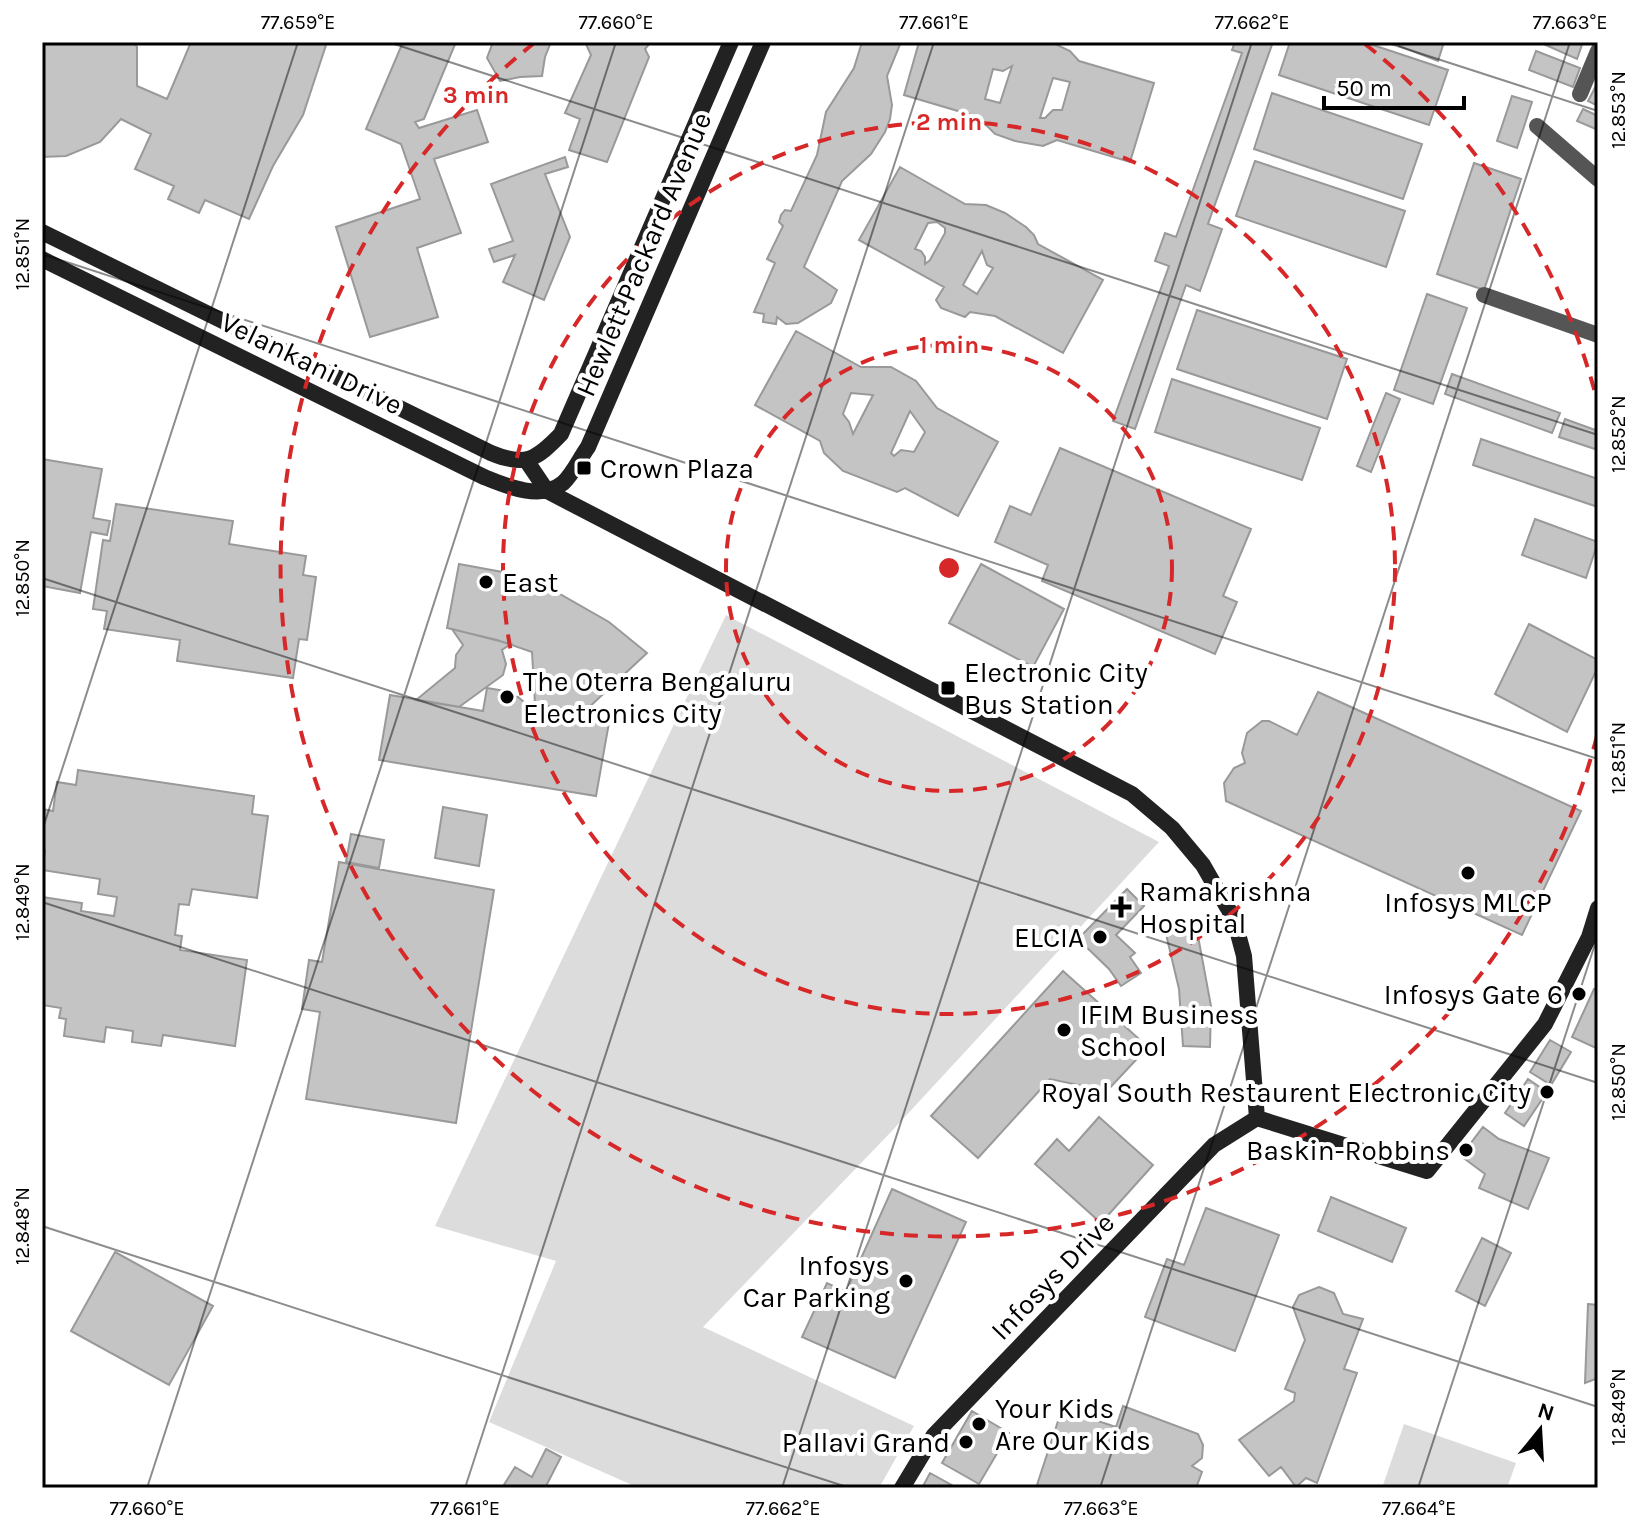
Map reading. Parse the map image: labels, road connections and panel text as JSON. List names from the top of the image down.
{
  "streets": {
    "street": ["Hewlett Packard Avenue", "Velankani Drive", "Infosys Drive"]
  },
  "crossings": [
    ["Hewlett Packard Avenue", "Velankani Drive"]
  ],
  "places": {
    "transit": ["Crown Plaza", "Electronic City Bus Station"],
    "other": [
      "East",
      "The Oterra Bengaluru Electronics City",
      "Infosys MLCP",
      "ELCIA",
      "Infosys Gate 6",
      "IFIM Business School",
      "Royal South Restaurent Electronic City",
      "Baskin-Robbins",
      "Infosys Car Parking",
      "Your Kids Are Our Kids",
      "Pallavi Grand"
    ],
    "health": ["Ramakrishna Hospital"]
  },
  "scale_bar": "50 m",
  "north": "top",
  "coordinates": [
    "77.659°E",
    "77.660°E",
    "77.661°E",
    "77.662°E",
    "77.663°E",
    "12.853°N",
    "12.851°N",
    "12.852°N",
    "12.850°N",
    "12.849°N",
    "12.848°N",
    "77.664°E"
  ],
  "rings": ["3 min", "2 min", "1 min"]
}
